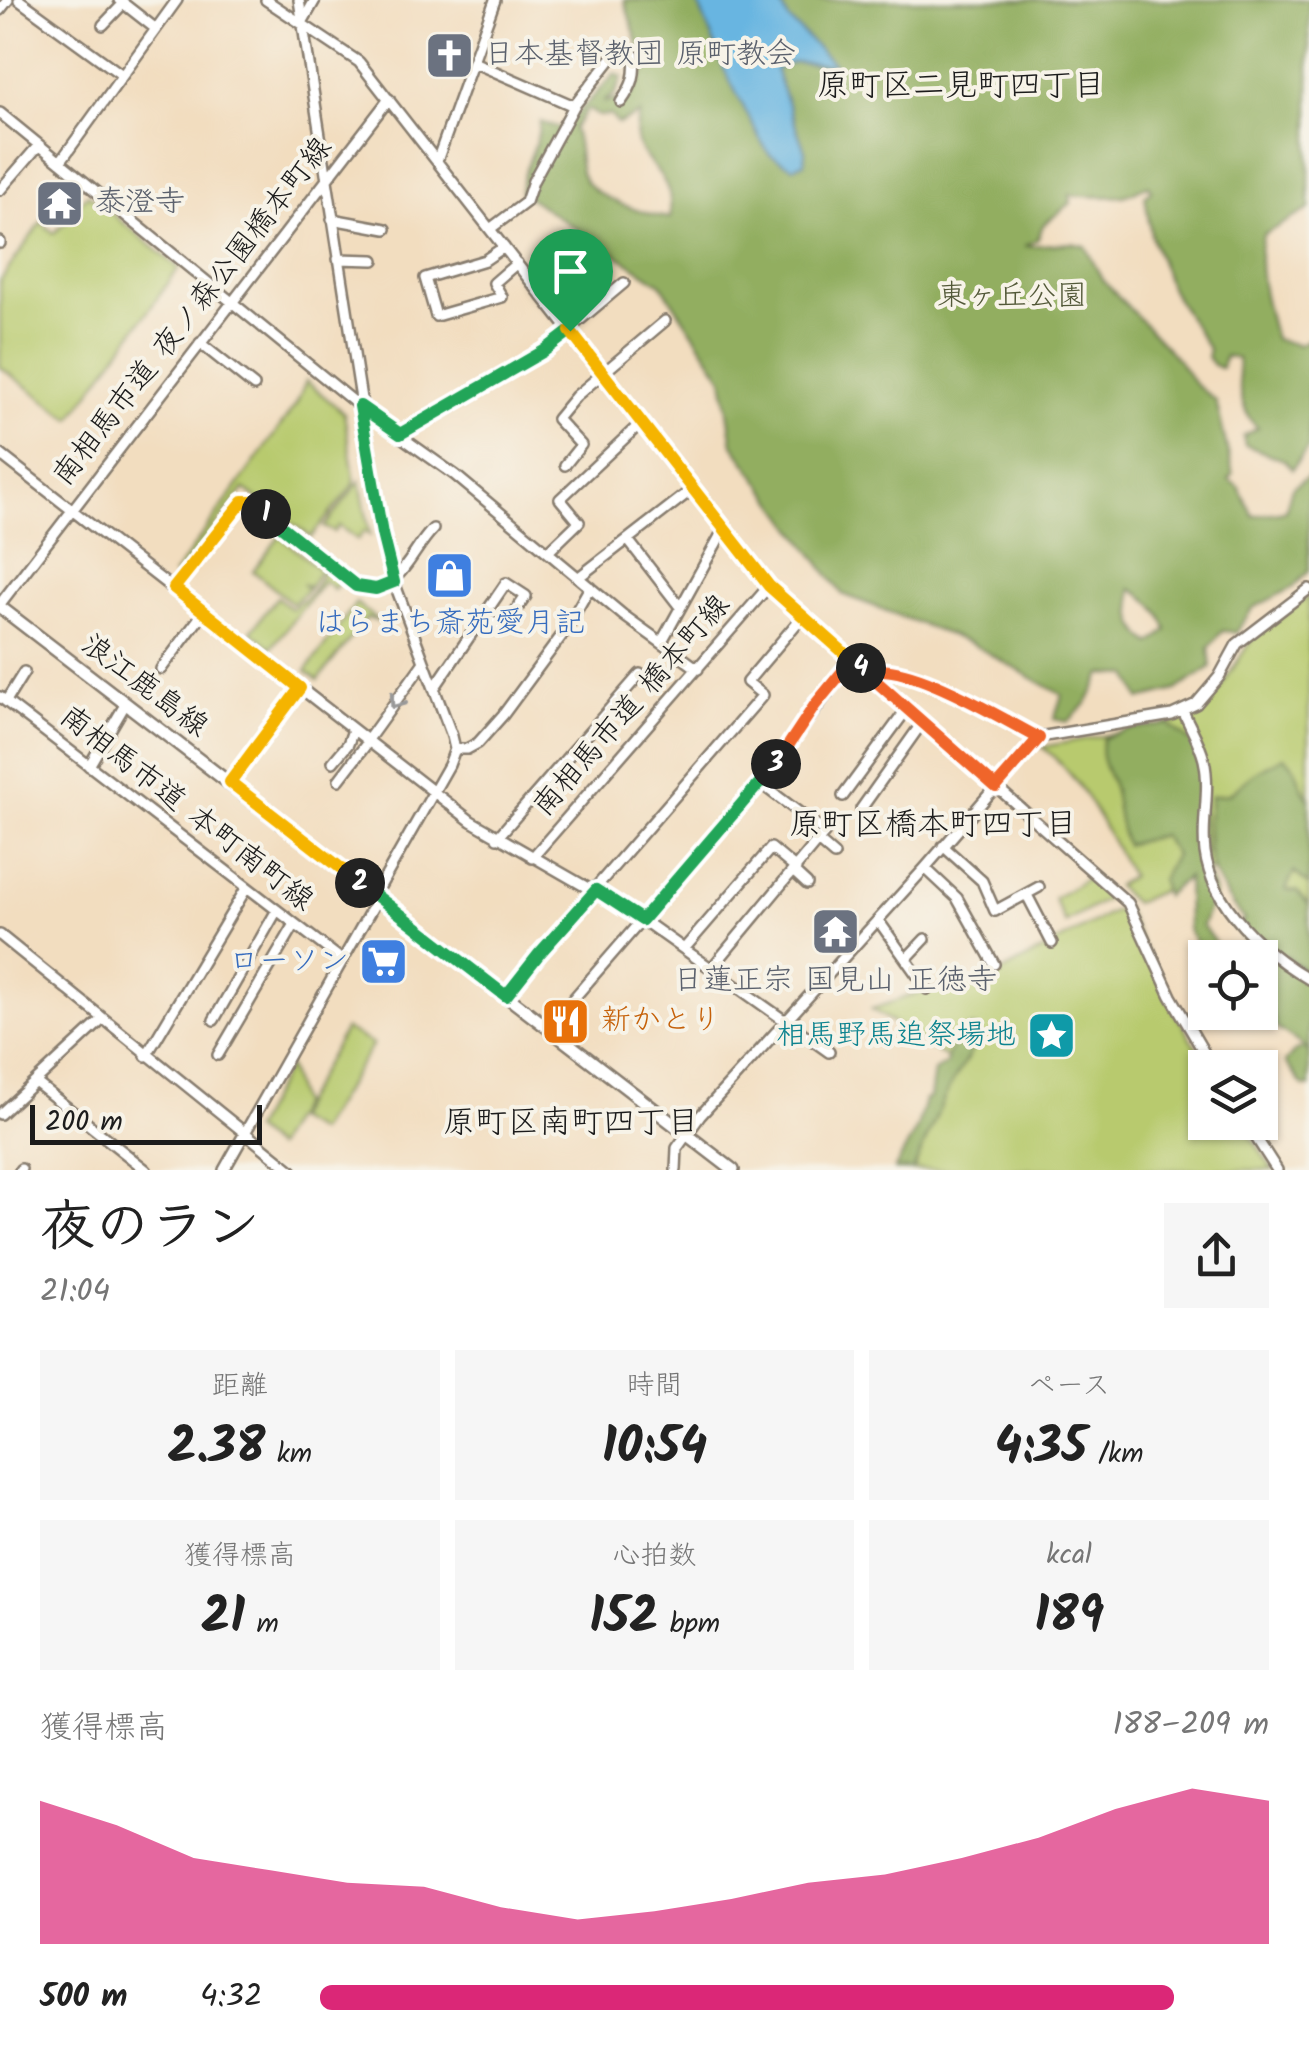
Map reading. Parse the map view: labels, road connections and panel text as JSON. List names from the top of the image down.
{
  "streets": {
    "main road": ["浪江鹿島線"],
    "street": ["南相馬市道 夜ノ森公園橋本町線", "南相馬市道 橋本町線", "南相馬市道 本町南町線"]
  },
  "crossings": [
    ["南相馬市道 夜ノ森公園橋本町線", "浪江鹿島線"]
  ],
  "districts": ["原町区二見町四丁目", "原町区橋本町四丁目", "原町区南町四丁目"],
  "parks": ["東ヶ丘公園"],
  "places": {
    "church": ["日本基督教団 原町教会"],
    "temple": ["泰澄寺", "日蓮正宗 国見山 正徳寺"],
    "shop": ["はらまち斎苑愛月記"],
    "supermarket": ["ローソン"],
    "restaurant": ["新かとり"],
    "place": ["相馬野馬追祭場地"]
  },
  "scale_bar": "200 m",
  "page": {
    "pins": [
      "1",
      "4",
      "3",
      "2"
    ],
    "scale": "200 m",
    "heading": ["夜のラン", "21:04"],
    "stats": [
      ["距離", "2.38 km"],
      ["時間", "10:54"],
      ["ペース", "4:35 /km"],
      ["獲得標高", "21 m"],
      ["心拍数", "152 bpm"],
      ["kcal", "189"]
    ],
    "chart": ["獲得標高", "188–209 m"],
    "list": [
      {
        "name": "500 m",
        "note": "4:32"
      }
    ]
  }
}
